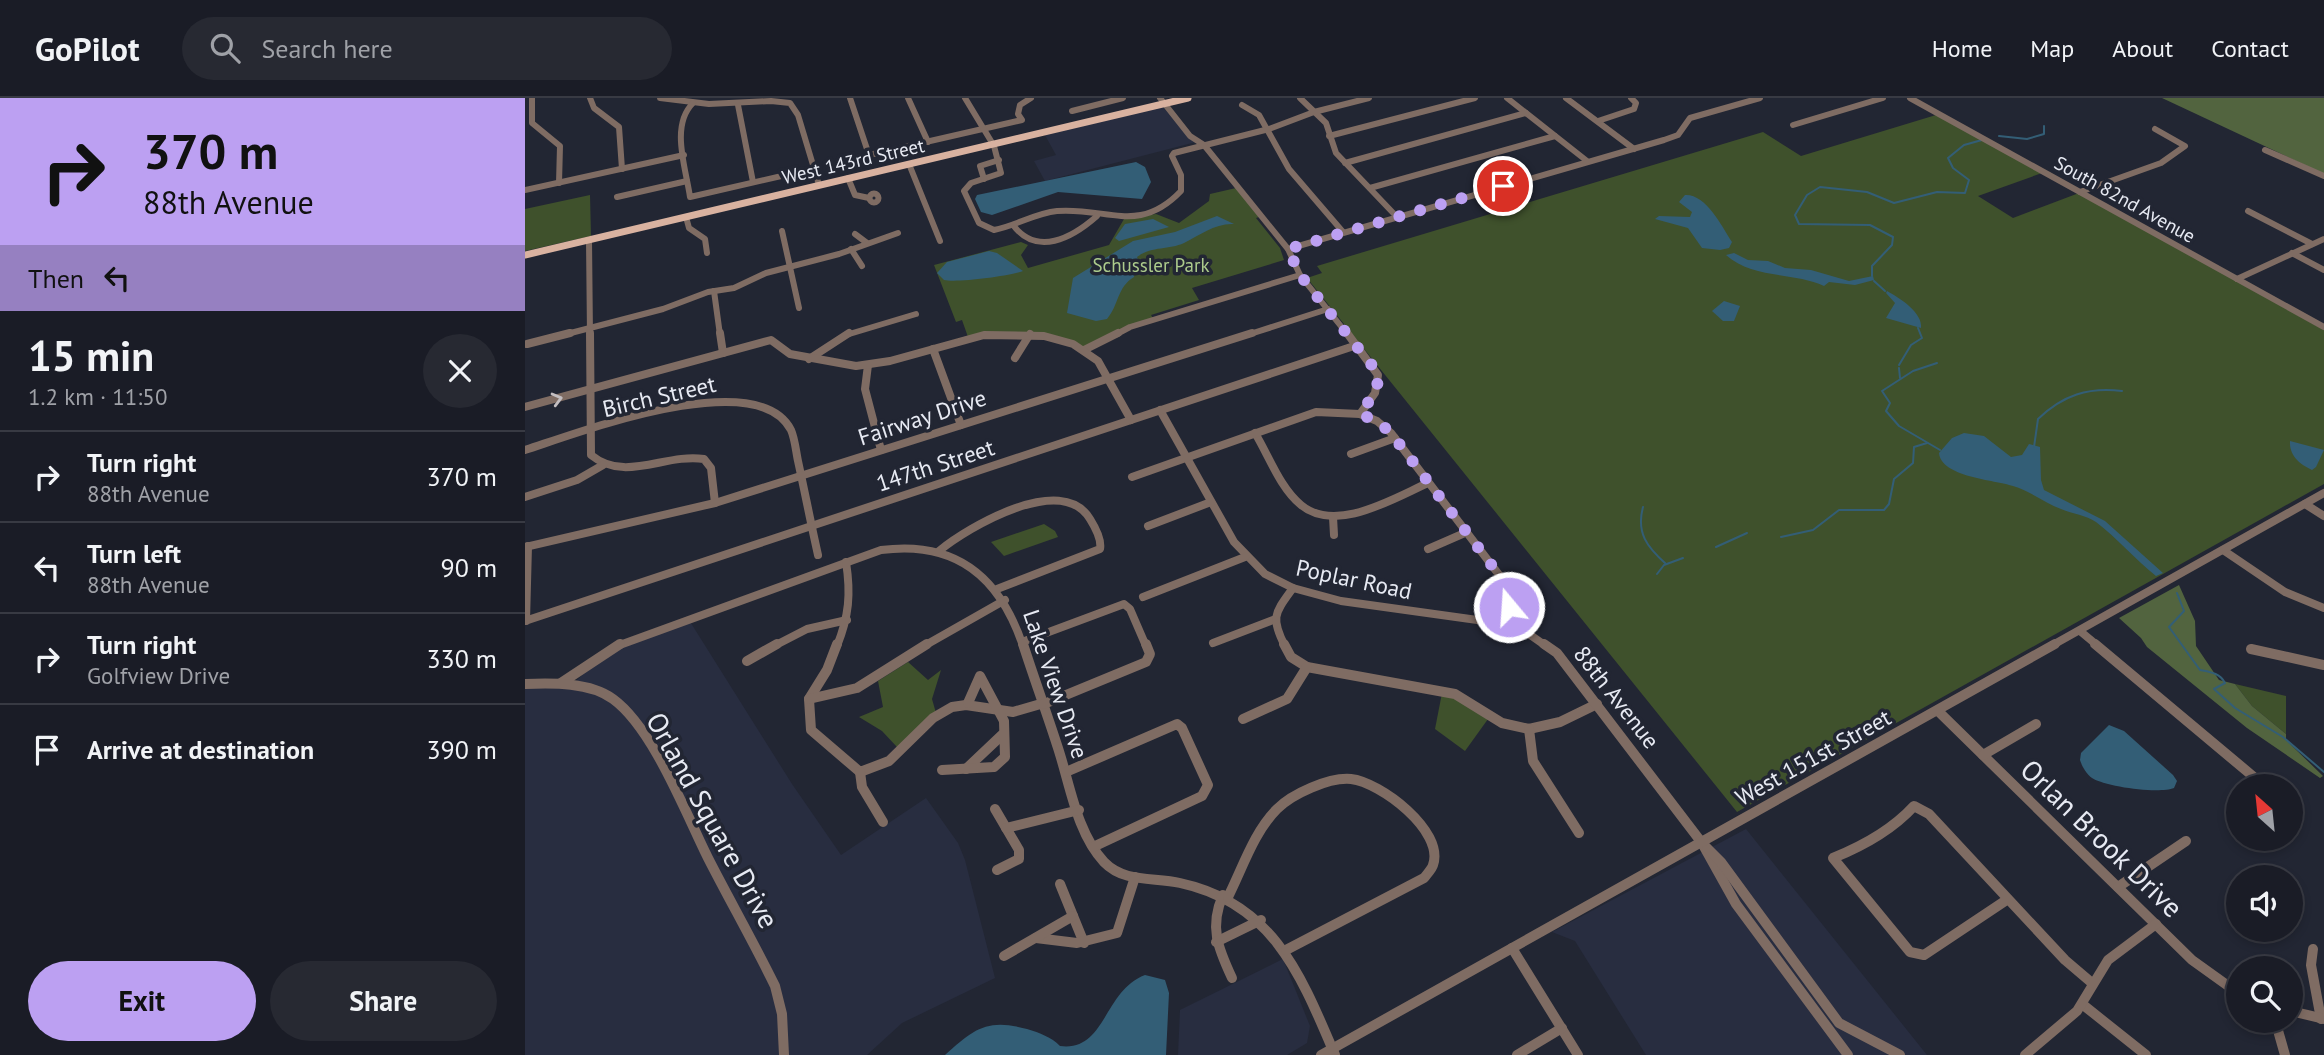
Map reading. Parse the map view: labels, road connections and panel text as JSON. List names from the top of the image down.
{
  "streets": {
    "main road": ["West 143rd Street"],
    "street": [
      "South 82nd Avenue",
      "Birch Street",
      "Fairway Drive",
      "147th Street",
      "Poplar Road",
      "Lake View Drive",
      "88th Avenue",
      "West 151st Street",
      "Orland Square Drive",
      "Orlan Brook Drive"
    ]
  },
  "crossings": [
    ["Birch Street", "Fairway Drive"],
    ["Birch Street", "147th Street"],
    ["147th Street", "Poplar Road"],
    ["Poplar Road", "88th Avenue"],
    ["Lake View Drive", "West 151st Street"],
    ["Lake View Drive", "Orland Square Drive"],
    ["88th Avenue", "West 151st Street"],
    ["West 151st Street", "Orlan Brook Drive"]
  ],
  "parks": ["Schussler Park"],
  "north": "top left",
  "page": {
    "header": "GoPilot",
    "search": "Search here",
    "nav": [
      "Home",
      "Map",
      "About",
      "Contact"
    ],
    "turn": ["370 m", "88th Avenue"],
    "then": "Then",
    "heading": ["15 min", "1.2 km · 11:50"],
    "list": [
      {
        "name": "Turn right",
        "note": "88th Avenue",
        "value": "370 m"
      },
      {
        "name": "Turn left",
        "note": "88th Avenue",
        "value": "90 m"
      },
      {
        "name": "Turn right",
        "note": "Golfview Drive",
        "value": "330 m"
      },
      {
        "name": "Arrive at destination",
        "value": "390 m"
      }
    ],
    "buttons": ["Exit", "Share"]
  }
}
